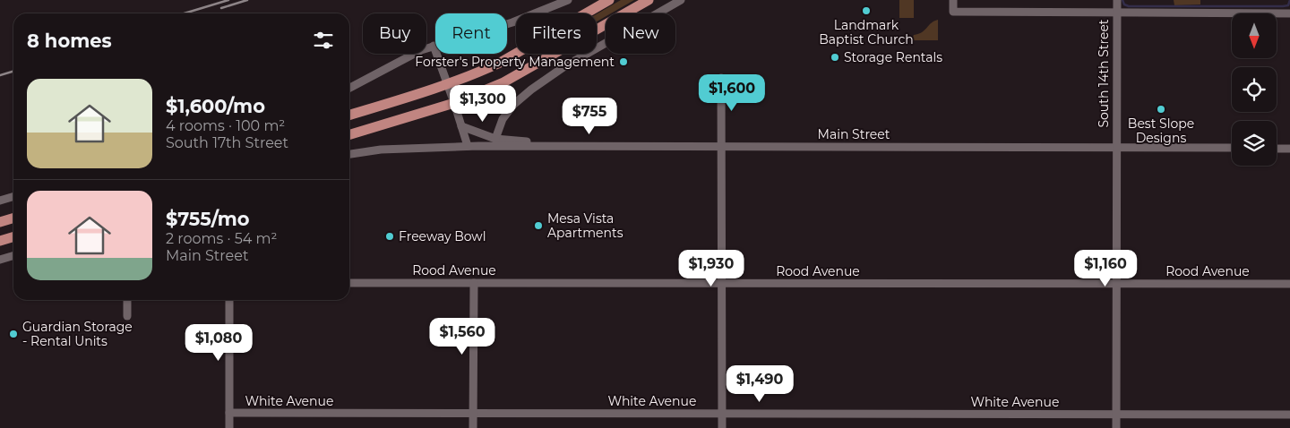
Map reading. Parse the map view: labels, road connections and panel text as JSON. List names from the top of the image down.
{
  "streets": {
    "street": [
      "South 14th Street",
      "Main Street",
      "Rood Avenue",
      "White Avenue"
    ]
  },
  "crossings": [
    ["South 14th Street", "Main Street"],
    ["South 14th Street", "Rood Avenue"],
    ["South 14th Street", "White Avenue"]
  ],
  "places": [
    "Landmark Baptist Church",
    "Storage Rentals",
    "Forster's Property Management",
    "Best Slope Designs",
    "Mesa Vista Apartments",
    "Freeway Bowl",
    "Guardian Storage - Rental Units"
  ],
  "north": "bottom",
  "page": {
    "chip": [
      "Buy",
      "Rent",
      "Filters",
      "New"
    ],
    "heading": "8 homes",
    "list": [
      {
        "name": "$1,600/mo",
        "note": "4 rooms · 100 m² · South 17th Street"
      },
      {
        "name": "$755/mo",
        "note": "2 rooms · 54 m² · Main Street"
      }
    ],
    "price": [
      "$1,600",
      "$1,300",
      "$755",
      "$1,930",
      "$1,160",
      "$1,560",
      "$1,080",
      "$1,490"
    ]
  }
}
